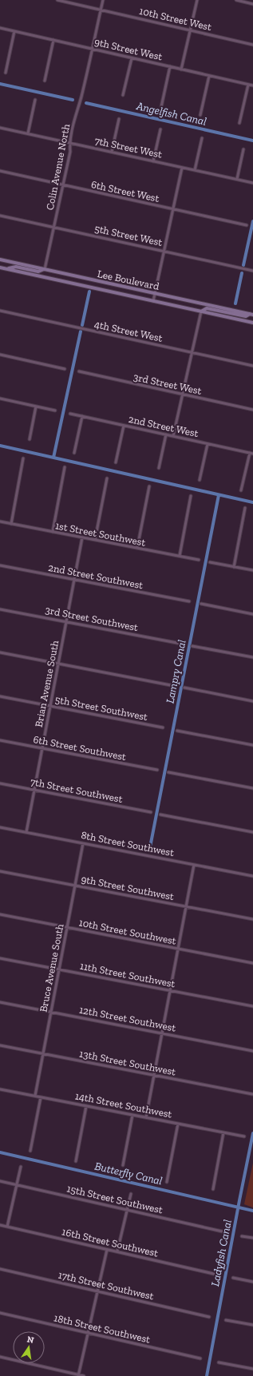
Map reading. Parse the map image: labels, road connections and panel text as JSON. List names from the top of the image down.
{
  "streets": {
    "main road": ["Lee Boulevard"],
    "street": [
      "10th Street West",
      "9th Street West",
      "7th Street West",
      "Colin Avenue North",
      "6th Street West",
      "5th Street West",
      "4th Street West",
      "3rd Street West",
      "2nd Street West",
      "1st Street Southwest",
      "2nd Street Southwest",
      "3rd Street Southwest",
      "Brian Avenue South",
      "5th Street Southwest",
      "6th Street Southwest",
      "7th Street Southwest",
      "8th Street Southwest",
      "9th Street Southwest",
      "10th Street Southwest",
      "Bruce Avenue South",
      "11th Street Southwest",
      "12th Street Southwest",
      "13th Street Southwest",
      "14th Street Southwest",
      "15th Street Southwest",
      "16th Street Southwest",
      "17th Street Southwest",
      "18th Street Southwest"
    ]
  },
  "crossings": [
    ["10th Street West", "Colin Avenue North"],
    ["9th Street West", "Colin Avenue North"],
    ["7th Street West", "Colin Avenue North"],
    ["Colin Avenue North", "6th Street West"],
    ["Colin Avenue North", "5th Street West"],
    ["Colin Avenue North", "Lee Boulevard"],
    ["1st Street Southwest", "Brian Avenue South"],
    ["2nd Street Southwest", "Brian Avenue South"],
    ["3rd Street Southwest", "Brian Avenue South"],
    ["Brian Avenue South", "5th Street Southwest"],
    ["Brian Avenue South", "6th Street Southwest"],
    ["Brian Avenue South", "7th Street Southwest"],
    ["Brian Avenue South", "8th Street Southwest"],
    ["8th Street Southwest", "Bruce Avenue South"],
    ["9th Street Southwest", "Bruce Avenue South"],
    ["10th Street Southwest", "Bruce Avenue South"],
    ["Bruce Avenue South", "11th Street Southwest"],
    ["Bruce Avenue South", "12th Street Southwest"],
    ["Bruce Avenue South", "13th Street Southwest"],
    ["Bruce Avenue South", "14th Street Southwest"]
  ],
  "water": [
    "Angelfish Canal",
    "Lampry Canal",
    "Butterfly Canal",
    "Ladyfish Canal"
  ],
  "north": "top"
}
